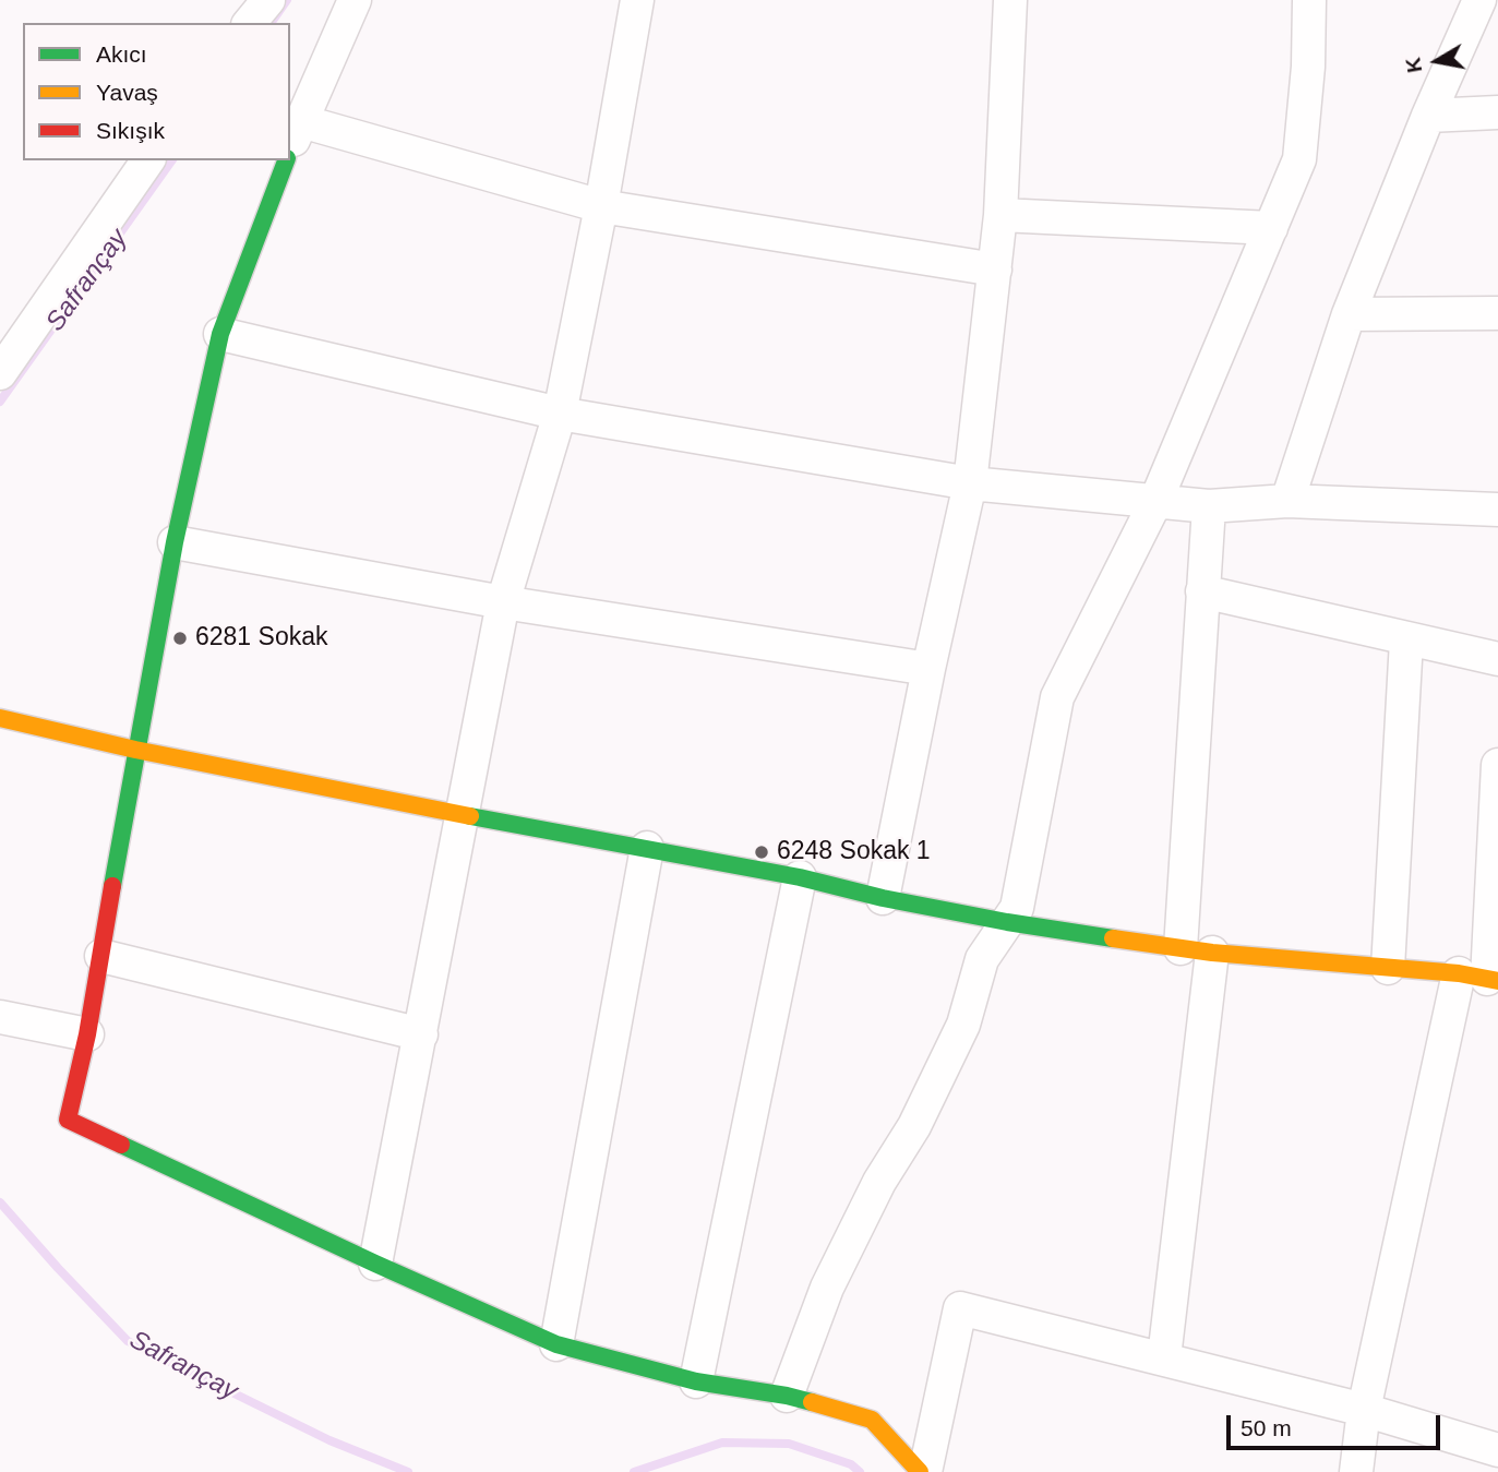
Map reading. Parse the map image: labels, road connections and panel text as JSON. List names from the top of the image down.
{
  "water": ["Safrançay"],
  "places": ["6281 Sokak", "6248 Sokak 1"],
  "legend": ["Akıcı", "Yavaş", "Sıkışık"],
  "scale_bar": "50 m",
  "north": "left"
}
